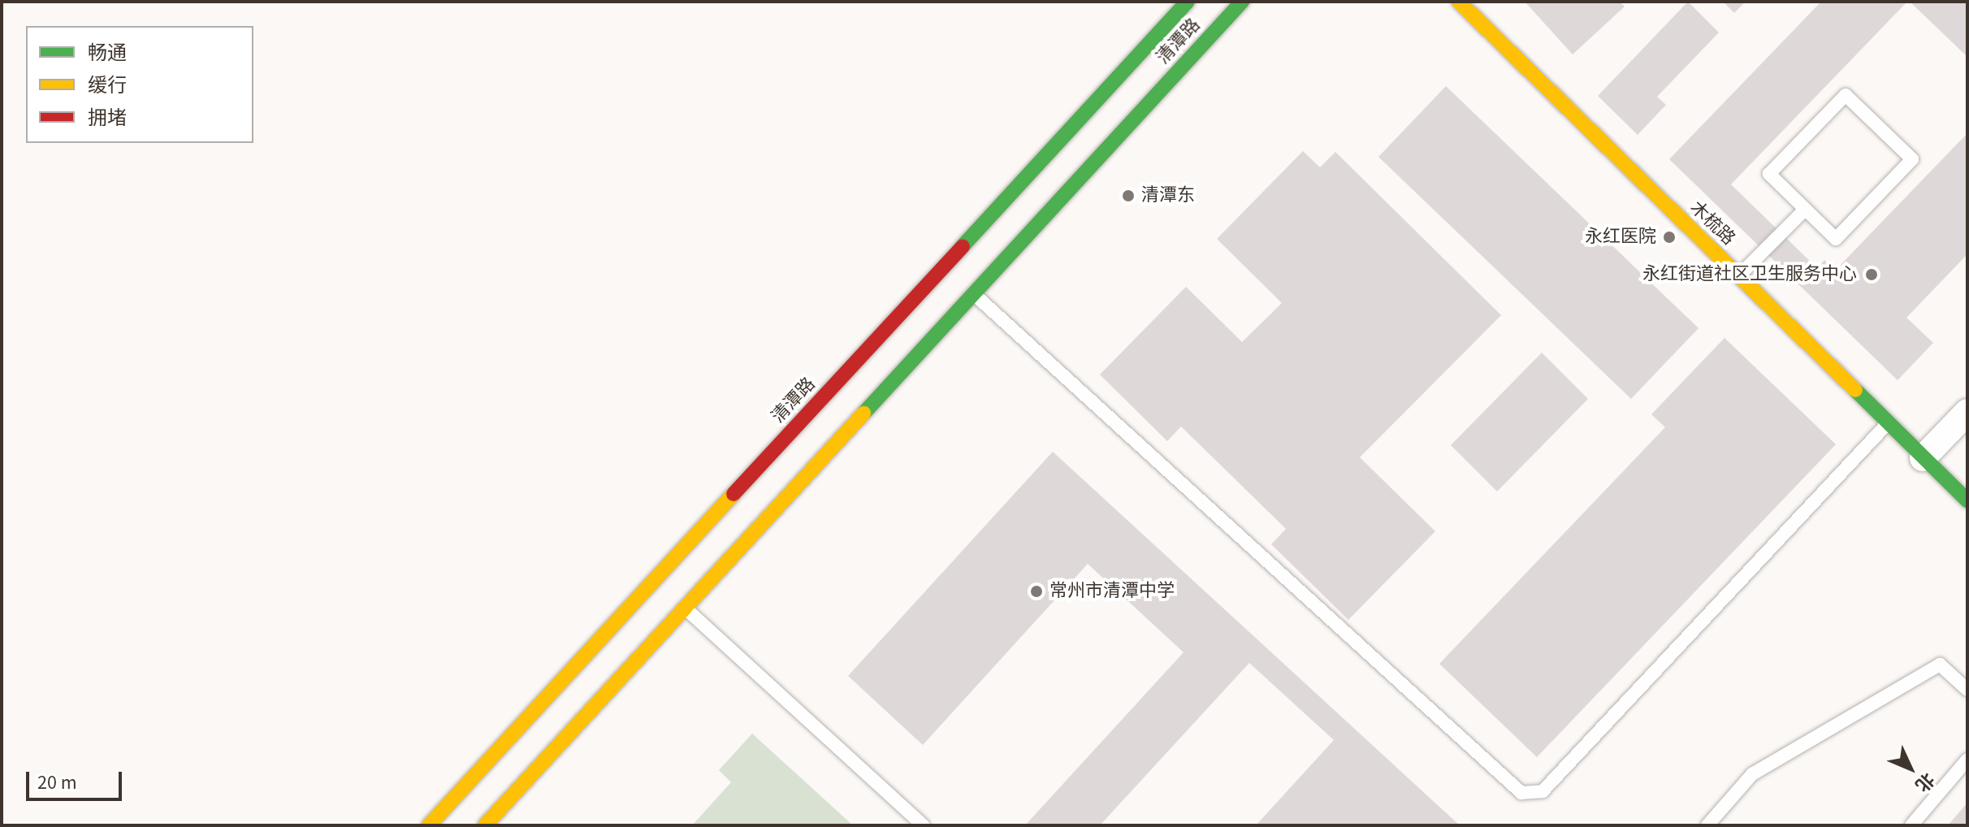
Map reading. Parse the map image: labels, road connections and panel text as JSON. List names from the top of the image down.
{
  "streets": {
    "main road": ["清潭路", "木梳路"]
  },
  "places": [
    "清潭东",
    "永红医院",
    "永红街道社区卫生服务中心",
    "常州市清潭中学"
  ],
  "legend": ["畅通", "缓行", "拥堵"],
  "scale_bar": "20 m",
  "north": "bottom right"
}
